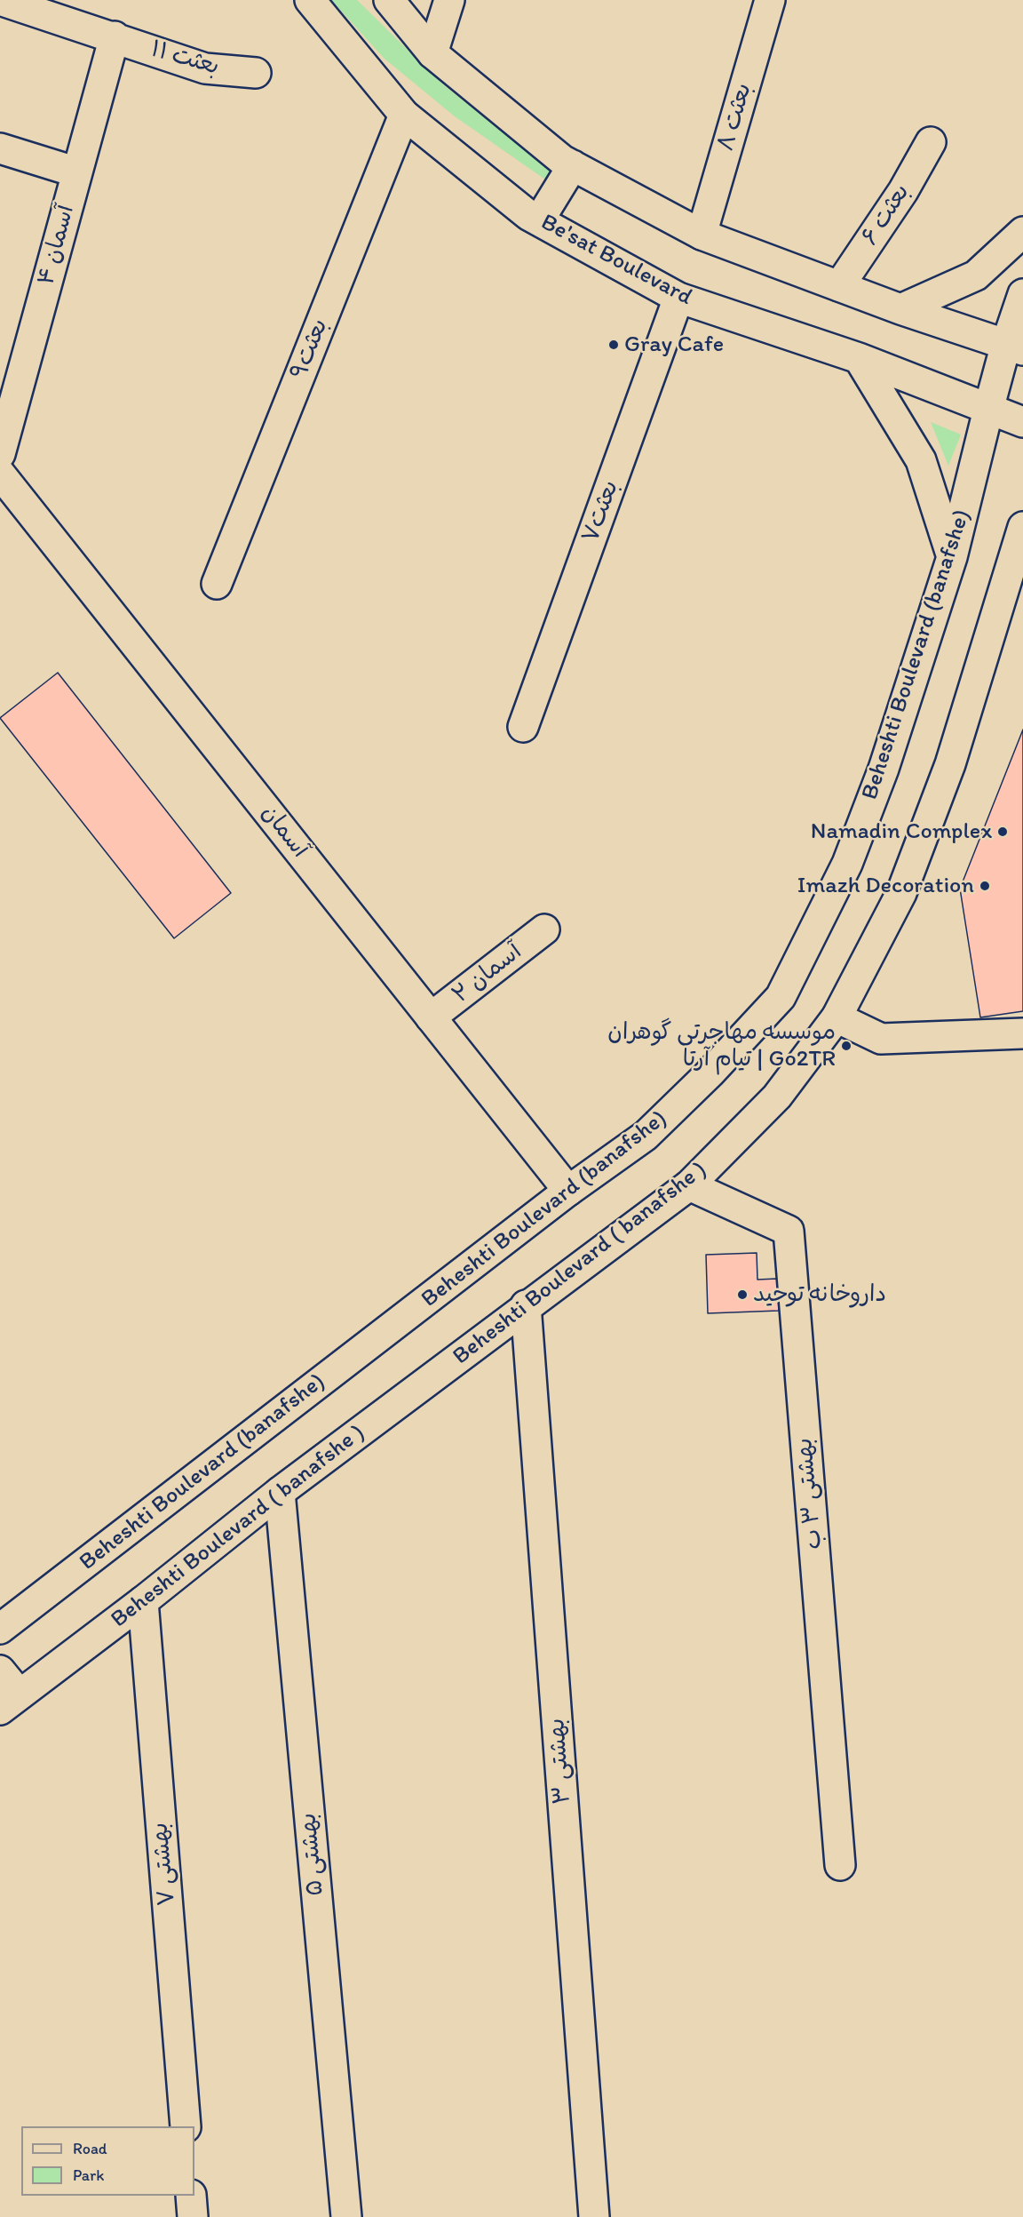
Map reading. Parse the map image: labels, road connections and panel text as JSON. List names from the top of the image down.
{
  "streets": {
    "street": [
      "۱۱ بعثت",
      "۸ بعثت",
      "۶ بعثت",
      "۴ آسمان",
      "Be'sat Boulevard",
      "بعثت۹",
      "بعثت۷",
      "Beheshti Boulevard (banafshe)",
      "آسمان",
      "۲ آسمان",
      "Beheshti Boulevard ( banafshe )",
      "بهشتی ۳ ب",
      "بهشتی ۳",
      "بهشتی ۵",
      "بهشتی ۷"
    ]
  },
  "crossings": [
    ["۱۱ بعثت", "۴ آسمان"],
    ["Be'sat Boulevard", "بعثت۹"],
    ["Be'sat Boulevard", "بعثت۷"],
    ["Be'sat Boulevard", "Beheshti Boulevard (banafshe)"],
    ["Beheshti Boulevard (banafshe)", "آسمان"],
    ["آسمان", "۲ آسمان"],
    ["Beheshti Boulevard ( banafshe )", "بهشتی ۳ ب"],
    ["Beheshti Boulevard ( banafshe )", "بهشتی ۳"],
    ["Beheshti Boulevard ( banafshe )", "بهشتی ۵"],
    ["Beheshti Boulevard ( banafshe )", "بهشتی ۷"]
  ],
  "places": [
    "Gray Cafe",
    "Namadin Complex",
    "Imazh Decoration",
    "موسسه مهاجرتی گوهران تیام آرتا | Go2TR",
    "داروخانه توحید"
  ],
  "legend": ["Road", "Park"]
}
